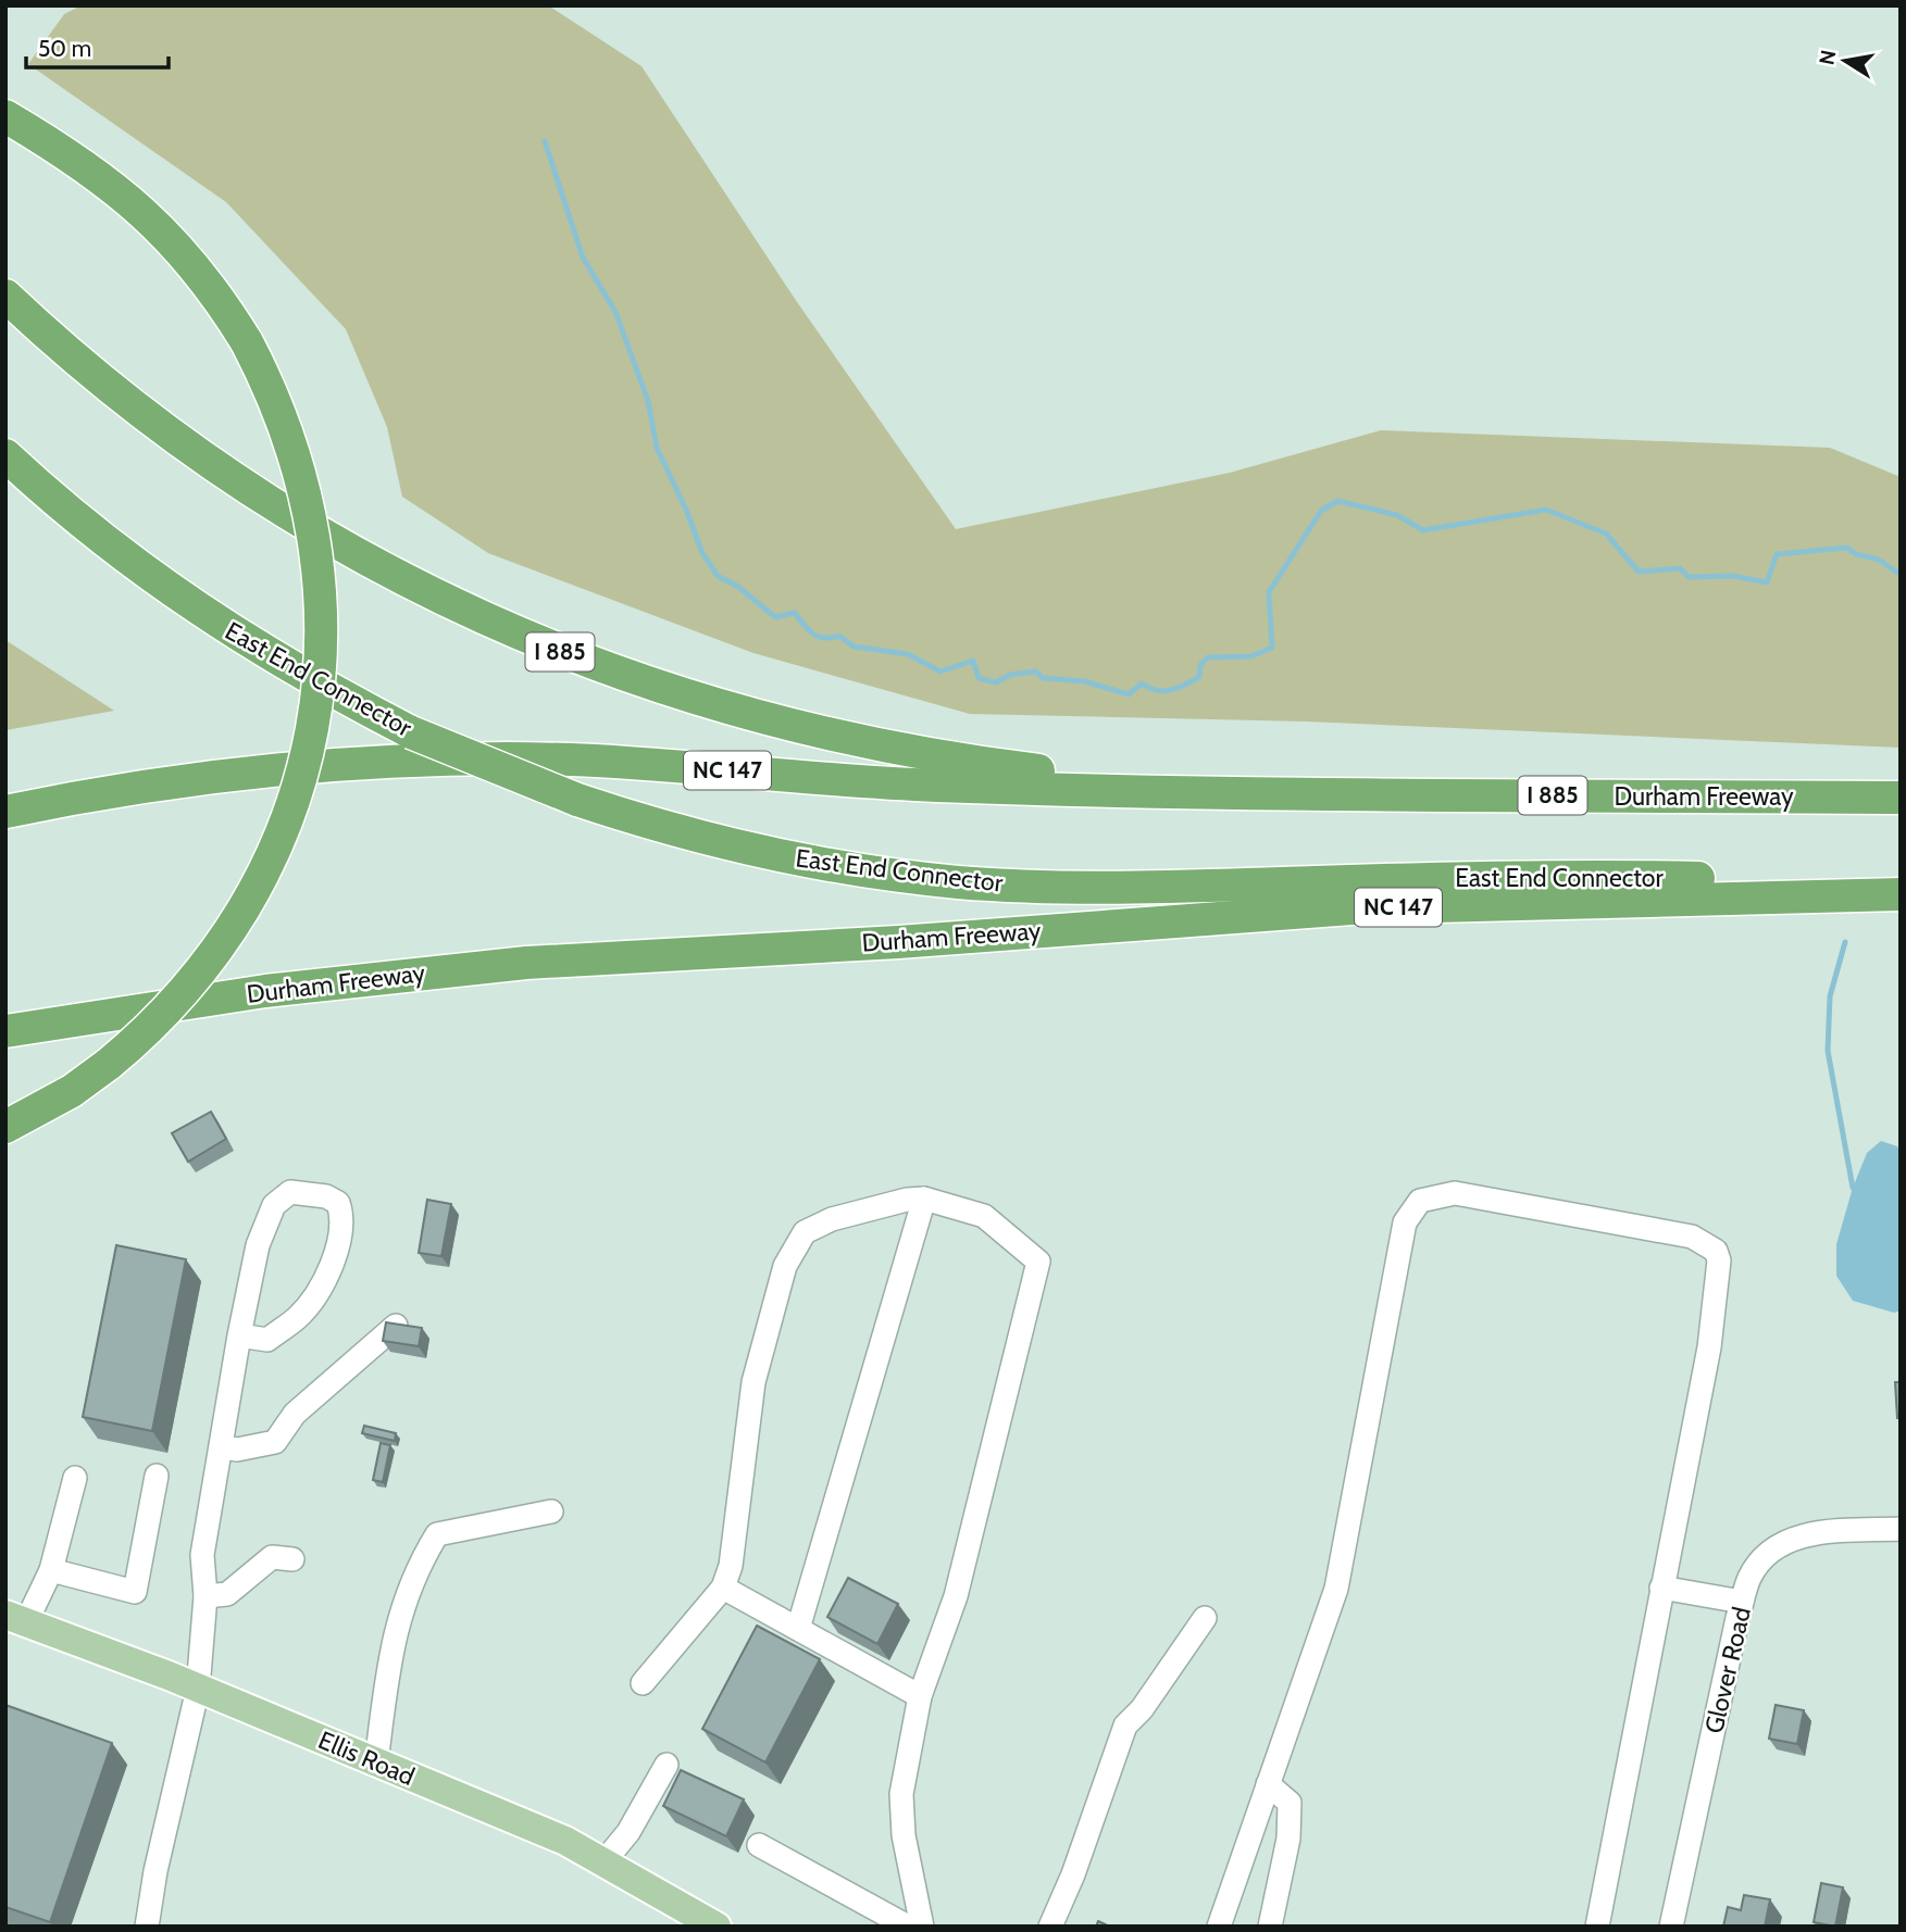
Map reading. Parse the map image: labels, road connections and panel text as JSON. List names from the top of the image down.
{
  "streets": {
    "highway": [
      "I 885",
      "East End Connector",
      "NC 147",
      "Durham Freeway"
    ],
    "main road": ["Ellis Road"],
    "street": ["Glover Road"]
  },
  "crossings": [
    ["I 885", "Durham Freeway"]
  ],
  "scale_bar": "50 m",
  "north": "left"
}
